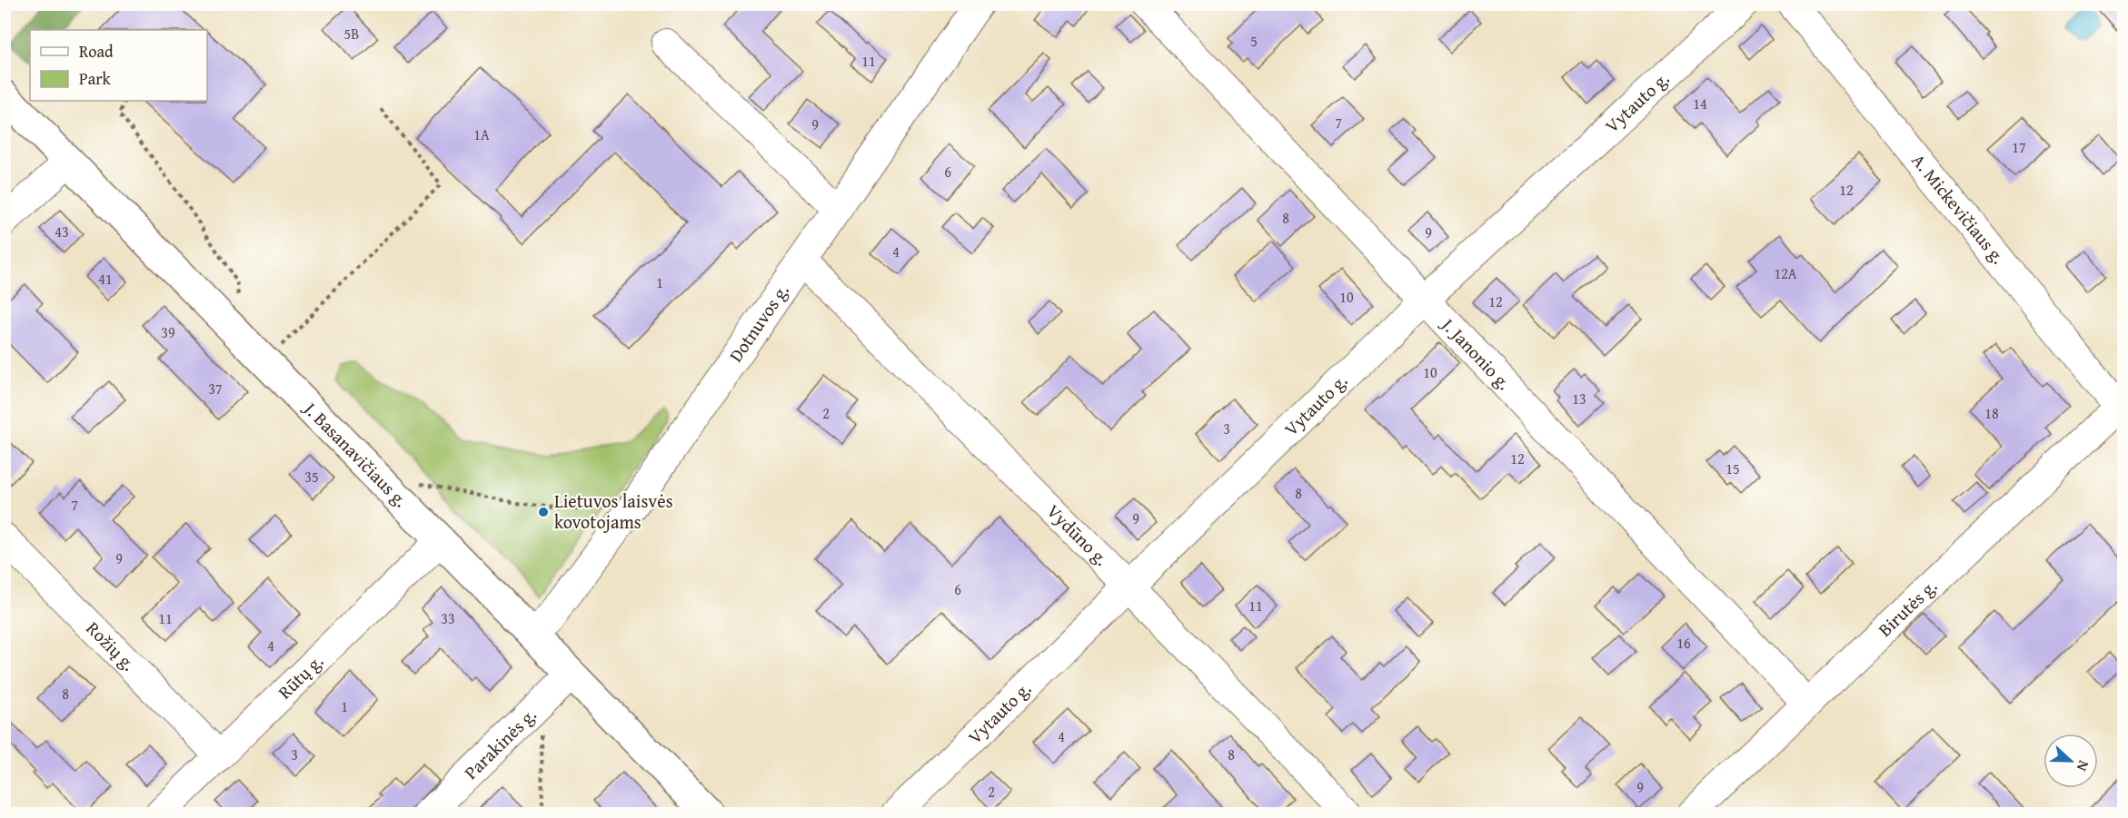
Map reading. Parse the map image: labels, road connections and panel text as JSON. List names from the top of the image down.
{
  "streets": {
    "main road": ["J. Basanavičiaus g."],
    "street": [
      "Vytauto g.",
      "A. Mickevičiaus g.",
      "Dotnuvos g.",
      "J. Janonio g.",
      "Vydūno g.",
      "Birutės g.",
      "Rožių g.",
      "Rūtų g.",
      "Parakinės g."
    ]
  },
  "crossings": [
    ["Vytauto g.", "J. Janonio g."],
    ["Vytauto g.", "Vydūno g."],
    ["A. Mickevičiaus g.", "Birutės g."],
    ["Dotnuvos g.", "J. Basanavičiaus g."],
    ["Dotnuvos g.", "Vydūno g."],
    ["J. Janonio g.", "Birutės g."],
    ["J. Basanavičiaus g.", "Rūtų g."],
    ["J. Basanavičiaus g.", "Parakinės g."],
    ["Rožių g.", "Rūtų g."]
  ],
  "places": ["Lietuvos laisvės kovotojams"],
  "house_numbers": [
    "5B",
    "5",
    "11",
    "14",
    "7",
    "9",
    "1A",
    "17",
    "6",
    "12",
    "8",
    "43",
    "9",
    "4",
    "12A",
    "41",
    "1",
    "10",
    "12",
    "39",
    "10",
    "37",
    "13",
    "2",
    "18",
    "3",
    "12",
    "15",
    "35",
    "8",
    "7",
    "9",
    "9",
    "6",
    "11",
    "11",
    "33",
    "16",
    "4",
    "8",
    "1",
    "4",
    "3",
    "8",
    "9",
    "2"
  ],
  "legend": ["Road", "Park"],
  "north": "right"
}
